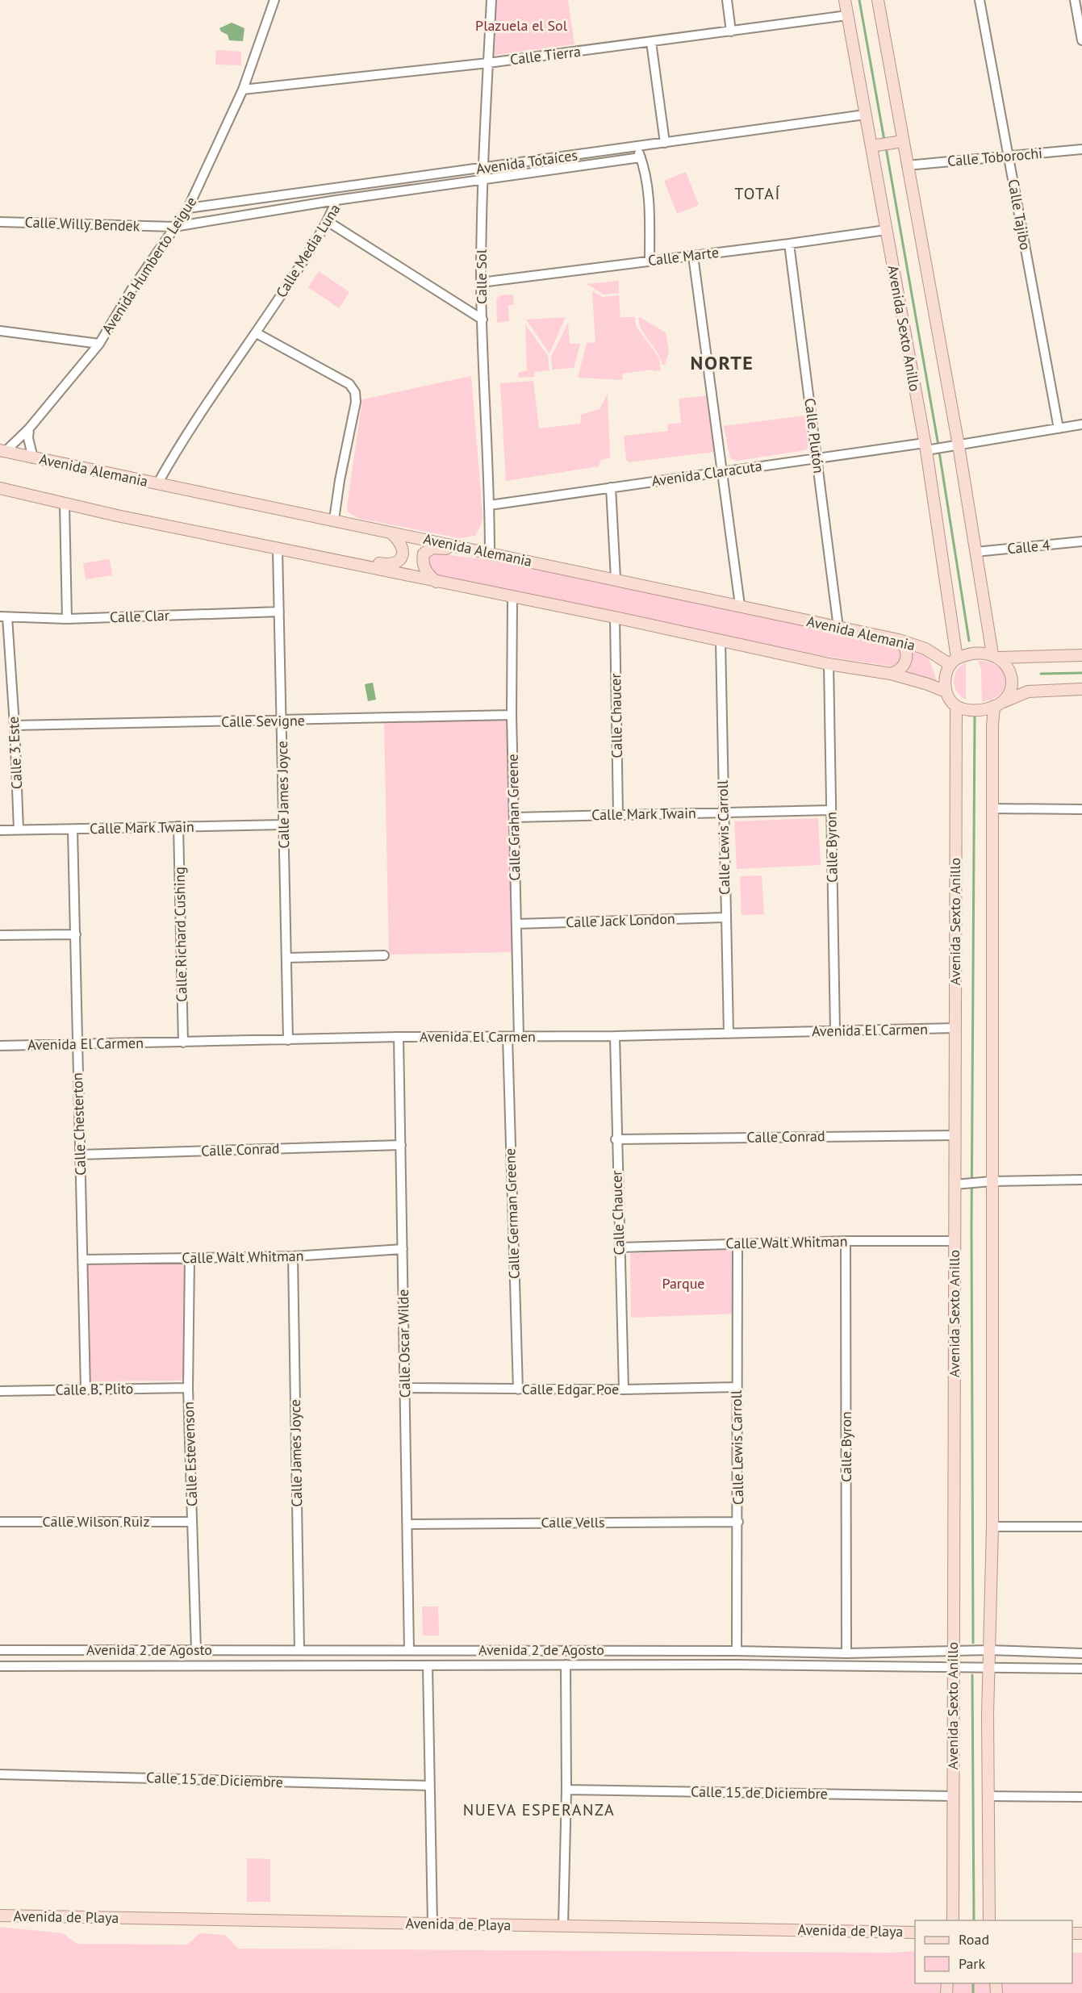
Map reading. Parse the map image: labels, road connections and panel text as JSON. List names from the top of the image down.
{
  "streets": {
    "main road": ["Avenida Sexto Anillo", "Avenida Alemania", "Avenida de Playa"],
    "street": [
      "Calle Tierra",
      "Calle Toborochi",
      "Avenida Totaíces",
      "Calle Tajibo",
      "Calle Willy Bendek",
      "Calle Media Luna",
      "Calle Marte",
      "Avenida Humberto Leigue",
      "Calle Sol",
      "Calle Plutón",
      "Avenida Claracuta",
      "Calle 4",
      "Calle Clar",
      "Calle Chaucer",
      "Calle Sevigne",
      "Calle 3 Este",
      "Calle James Joyce",
      "Calle Mark Twain",
      "Calle Grahan Greene",
      "Calle Lewis Carroll",
      "Calle Byron",
      "Calle Jack London",
      "Calle Richard Cushing",
      "Avenida El Carmen",
      "Calle Chesterton",
      "Calle Conrad",
      "Calle German Greene",
      "Calle Walt Whitman",
      "Calle Oscar Wilde",
      "Calle B. Plito",
      "Calle Edgar Poe",
      "Calle Estevenson",
      "Calle Wilson Ruiz",
      "Calle Vells",
      "Avenida 2 de Agosto",
      "Calle 15 de Diciembre"
    ]
  },
  "crossings": [
    ["Calle Tierra", "Avenida Humberto Leigue"],
    ["Calle Tierra", "Calle Sol"],
    ["Calle Tierra", "Avenida Sexto Anillo"],
    ["Calle Toborochi", "Calle Tajibo"],
    ["Avenida Totaíces", "Avenida Humberto Leigue"],
    ["Avenida Totaíces", "Calle Sol"],
    ["Avenida Totaíces", "Avenida Sexto Anillo"],
    ["Calle Tajibo", "Avenida Claracuta"],
    ["Calle Willy Bendek", "Calle Media Luna"],
    ["Calle Willy Bendek", "Avenida Humberto Leigue"],
    ["Calle Media Luna", "Calle Sol"],
    ["Calle Media Luna", "Avenida Alemania"],
    ["Calle Marte", "Calle Sol"],
    ["Calle Marte", "Avenida Sexto Anillo"],
    ["Calle Marte", "Calle Plutón"],
    ["Avenida Humberto Leigue", "Avenida Alemania"],
    ["Calle Sol", "Avenida Alemania"],
    ["Calle Sol", "Avenida Claracuta"],
    ["Avenida Sexto Anillo", "Avenida Alemania"],
    ["Avenida Sexto Anillo", "Avenida Claracuta"],
    ["Avenida Sexto Anillo", "Avenida El Carmen"],
    ["Avenida Sexto Anillo", "Calle Conrad"],
    ["Avenida Sexto Anillo", "Calle Walt Whitman"],
    ["Avenida Sexto Anillo", "Avenida 2 de Agosto"],
    ["Avenida Sexto Anillo", "Calle 15 de Diciembre"],
    ["Calle Plutón", "Avenida Alemania"],
    ["Calle Plutón", "Avenida Claracuta"],
    ["Calle Clar", "Calle 3 Este"],
    ["Calle Clar", "Calle James Joyce"],
    ["Calle Chaucer", "Calle Mark Twain"],
    ["Calle Chaucer", "Avenida El Carmen"],
    ["Calle Chaucer", "Calle Conrad"],
    ["Calle Chaucer", "Calle Walt Whitman"],
    ["Calle Chaucer", "Calle Edgar Poe"],
    ["Calle Sevigne", "Calle 3 Este"],
    ["Calle Sevigne", "Calle James Joyce"],
    ["Calle Sevigne", "Calle Grahan Greene"],
    ["Calle 3 Este", "Calle Mark Twain"],
    ["Calle James Joyce", "Calle Mark Twain"],
    ["Calle James Joyce", "Avenida El Carmen"],
    ["Calle James Joyce", "Calle Walt Whitman"],
    ["Calle James Joyce", "Avenida 2 de Agosto"],
    ["Calle Mark Twain", "Calle Grahan Greene"],
    ["Calle Mark Twain", "Calle Lewis Carroll"],
    ["Calle Mark Twain", "Calle Byron"],
    ["Calle Mark Twain", "Calle Richard Cushing"],
    ["Calle Mark Twain", "Calle Chesterton"],
    ["Calle Grahan Greene", "Calle Jack London"],
    ["Calle Grahan Greene", "Avenida El Carmen"],
    ["Calle Lewis Carroll", "Calle Jack London"],
    ["Calle Lewis Carroll", "Avenida El Carmen"],
    ["Calle Lewis Carroll", "Calle Walt Whitman"],
    ["Calle Lewis Carroll", "Calle Edgar Poe"],
    ["Calle Lewis Carroll", "Calle Vells"],
    ["Calle Lewis Carroll", "Avenida 2 de Agosto"],
    ["Calle Byron", "Avenida El Carmen"],
    ["Calle Byron", "Calle Walt Whitman"],
    ["Calle Byron", "Avenida 2 de Agosto"],
    ["Calle Richard Cushing", "Avenida El Carmen"],
    ["Avenida El Carmen", "Calle Chesterton"],
    ["Avenida El Carmen", "Calle German Greene"],
    ["Avenida El Carmen", "Calle Oscar Wilde"],
    ["Calle Chesterton", "Calle Conrad"],
    ["Calle Chesterton", "Calle Walt Whitman"],
    ["Calle Chesterton", "Calle B. Plito"],
    ["Calle Conrad", "Calle Oscar Wilde"],
    ["Calle German Greene", "Calle Edgar Poe"],
    ["Calle Walt Whitman", "Calle Oscar Wilde"],
    ["Calle Walt Whitman", "Calle Estevenson"],
    ["Calle Oscar Wilde", "Calle Edgar Poe"],
    ["Calle Oscar Wilde", "Calle Vells"],
    ["Calle Oscar Wilde", "Avenida 2 de Agosto"],
    ["Calle B. Plito", "Calle Estevenson"],
    ["Calle Estevenson", "Calle Wilson Ruiz"],
    ["Calle Estevenson", "Avenida 2 de Agosto"]
  ],
  "districts": ["TOTAÍ", "NORTE", "NUEVA ESPERANZA"],
  "parks": ["Plazuela el Sol", "Parque"],
  "legend": ["Road", "Park"]
}
